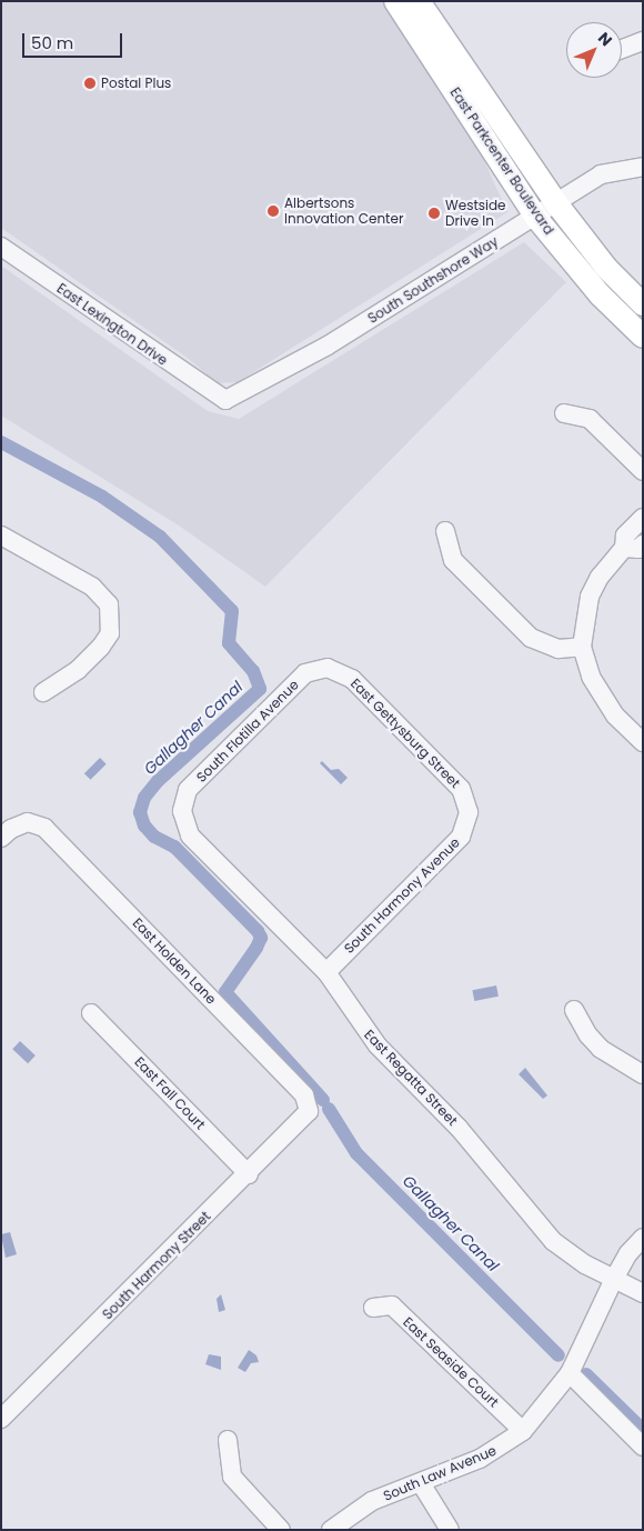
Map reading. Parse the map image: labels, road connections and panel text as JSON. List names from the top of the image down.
{
  "streets": {
    "main road": ["East Parkcenter Boulevard"],
    "street": [
      "South Southshore Way",
      "East Lexington Drive",
      "South Flotilla Avenue",
      "East Gettysburg Street",
      "South Harmony Avenue",
      "East Holden Lane",
      "East Regatta Street",
      "East Fall Court",
      "South Harmony Street",
      "East Seaside Court",
      "South Law Avenue"
    ]
  },
  "crossings": [
    ["East Parkcenter Boulevard", "South Southshore Way"],
    ["South Southshore Way", "East Lexington Drive"],
    ["South Flotilla Avenue", "East Gettysburg Street"],
    ["South Flotilla Avenue", "East Regatta Street"],
    ["East Gettysburg Street", "South Harmony Avenue"],
    ["South Harmony Avenue", "East Regatta Street"],
    ["East Holden Lane", "South Harmony Street"],
    ["East Regatta Street", "South Law Avenue"],
    ["East Fall Court", "South Harmony Street"],
    ["East Seaside Court", "South Law Avenue"]
  ],
  "water": ["Gallagher Canal"],
  "places": ["Postal Plus", "Albertsons Innovation Center", "Westside Drive In"],
  "scale_bar": "50 m",
  "north": "top right"
}
